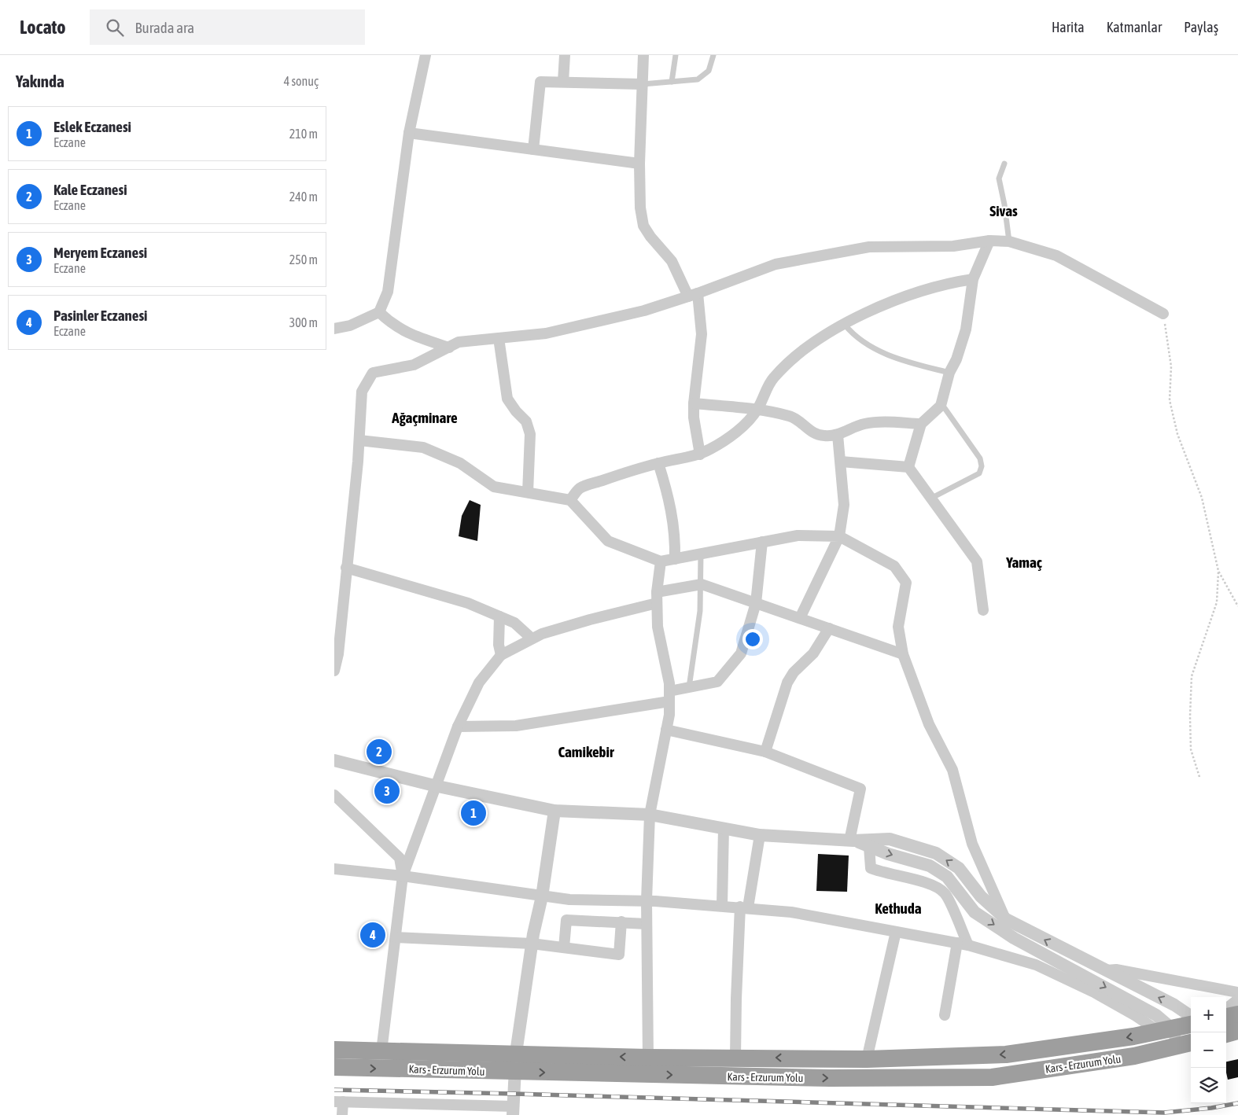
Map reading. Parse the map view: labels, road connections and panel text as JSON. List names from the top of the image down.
{
  "streets": {
    "highway": ["Kars - Erzurum Yolu"]
  },
  "districts": [
    "Sivas",
    "Ağaçminare",
    "Yamaç",
    "Camikebir",
    "Kethuda"
  ],
  "page": {
    "header": "Locato",
    "search": "Burada ara",
    "nav": ["Harita", "Katmanlar", "Paylaş"],
    "heading": ["Yakında", "4 sonuç"],
    "list": [
      {
        "mark": "1",
        "name": "Eslek Eczanesi",
        "note": "Eczane",
        "value": "210 m"
      },
      {
        "mark": "2",
        "name": "Kale Eczanesi",
        "note": "Eczane",
        "value": "240 m"
      },
      {
        "mark": "3",
        "name": "Meryem Eczanesi",
        "note": "Eczane",
        "value": "250 m"
      },
      {
        "mark": "4",
        "name": "Pasinler Eczanesi",
        "note": "Eczane",
        "value": "300 m"
      }
    ],
    "pins": [
      "2",
      "3",
      "1",
      "4"
    ],
    "map_buttons": ["+", "−"]
  }
}
